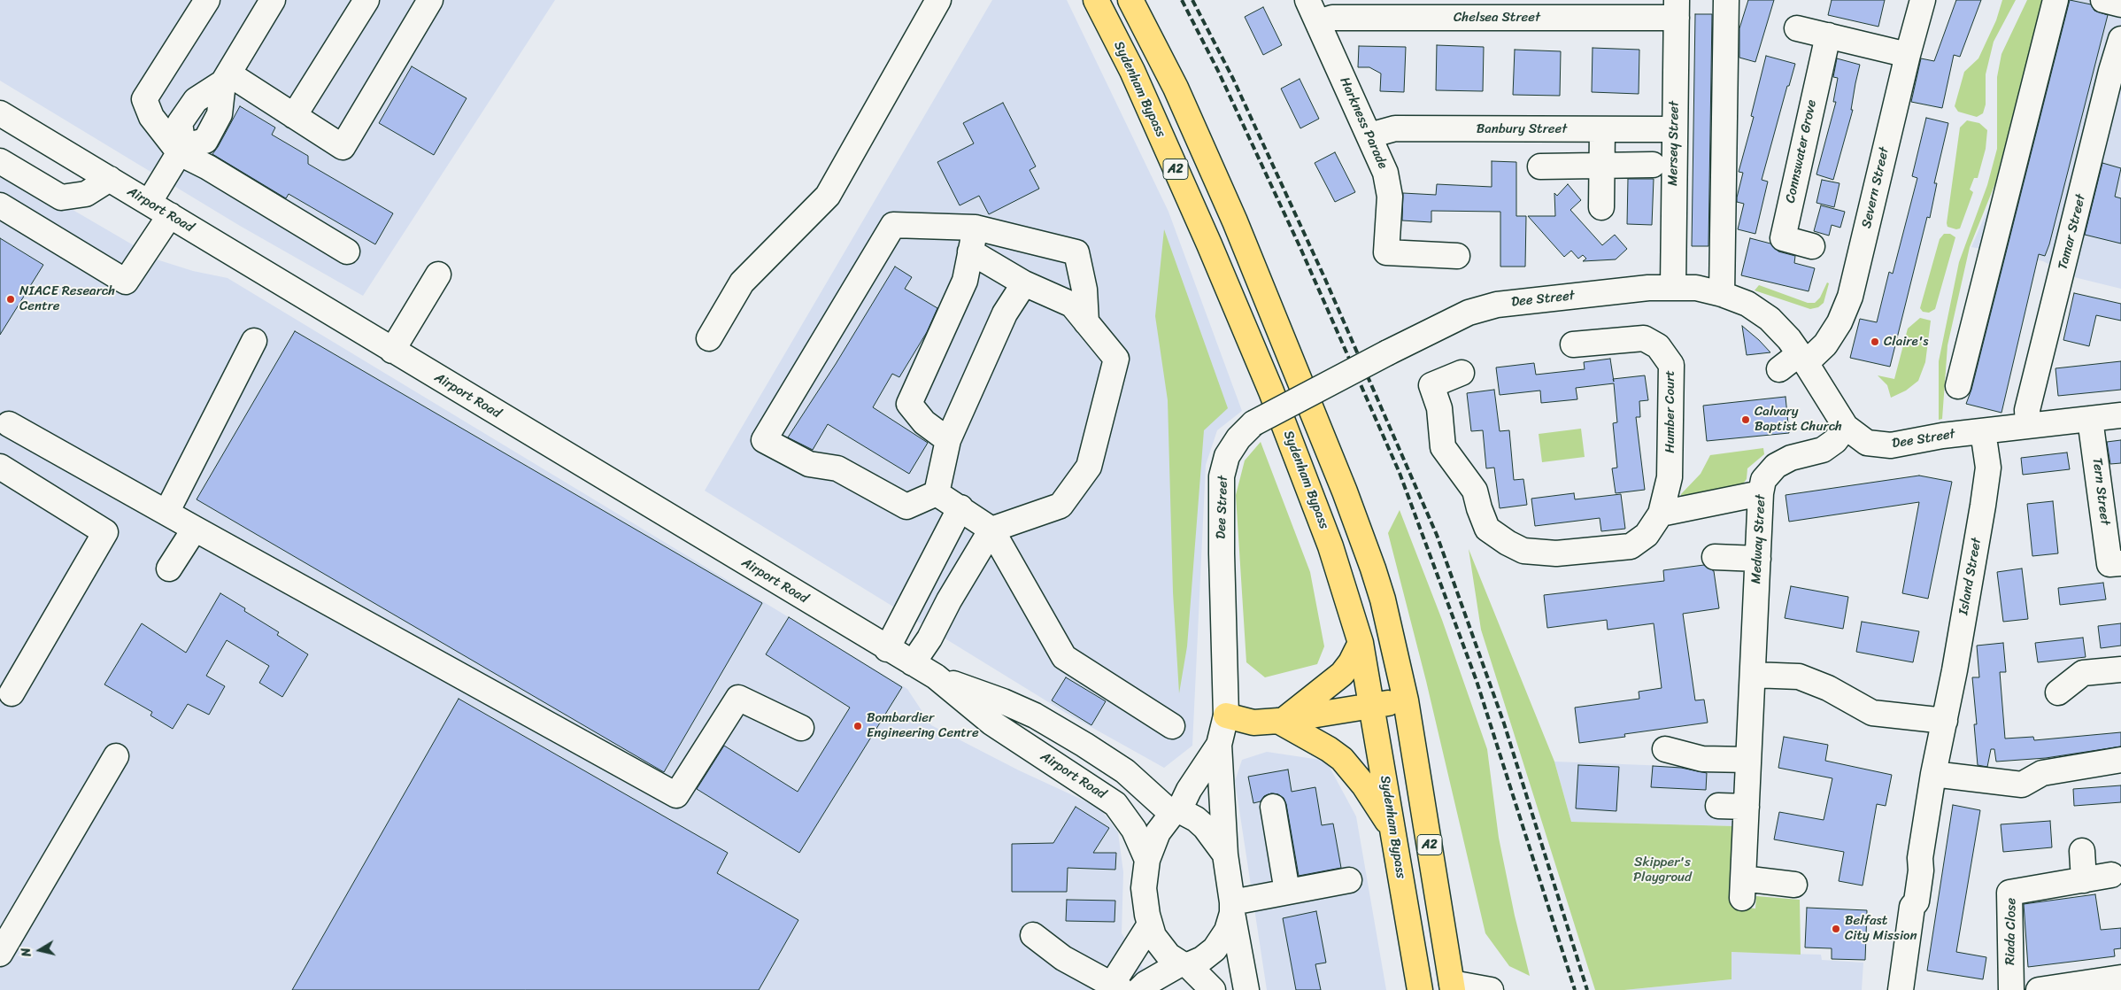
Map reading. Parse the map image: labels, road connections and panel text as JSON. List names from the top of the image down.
{
  "streets": {
    "highway": ["Sydenham Bypass", "A2"],
    "street": [
      "Chelsea Street",
      "Harkness Parade",
      "Banbury Street",
      "Mersey Street",
      "Connswater Grove",
      "Severn Street",
      "Airport Road",
      "Tamar Street",
      "Dee Street",
      "Humber Court",
      "Tern Street",
      "Medway Street",
      "Island Street",
      "Riada Close"
    ]
  },
  "crossings": [
    ["Chelsea Street", "Harkness Parade"],
    ["Chelsea Street", "Mersey Street"],
    ["Harkness Parade", "Banbury Street"],
    ["Banbury Street", "Mersey Street"],
    ["Mersey Street", "Dee Street"],
    ["Severn Street", "Dee Street"],
    ["Airport Road", "Dee Street"],
    ["Tamar Street", "Dee Street"],
    ["Dee Street", "Tern Street"],
    ["Dee Street", "Medway Street"],
    ["Dee Street", "Island Street"]
  ],
  "parks": ["Skipper's Playgroud"],
  "places": [
    "NIACE Research Centre",
    "Claire's",
    "Calvary Baptist Church",
    "Bombardier Engineering Centre",
    "Belfast City Mission"
  ],
  "north": "left"
}
